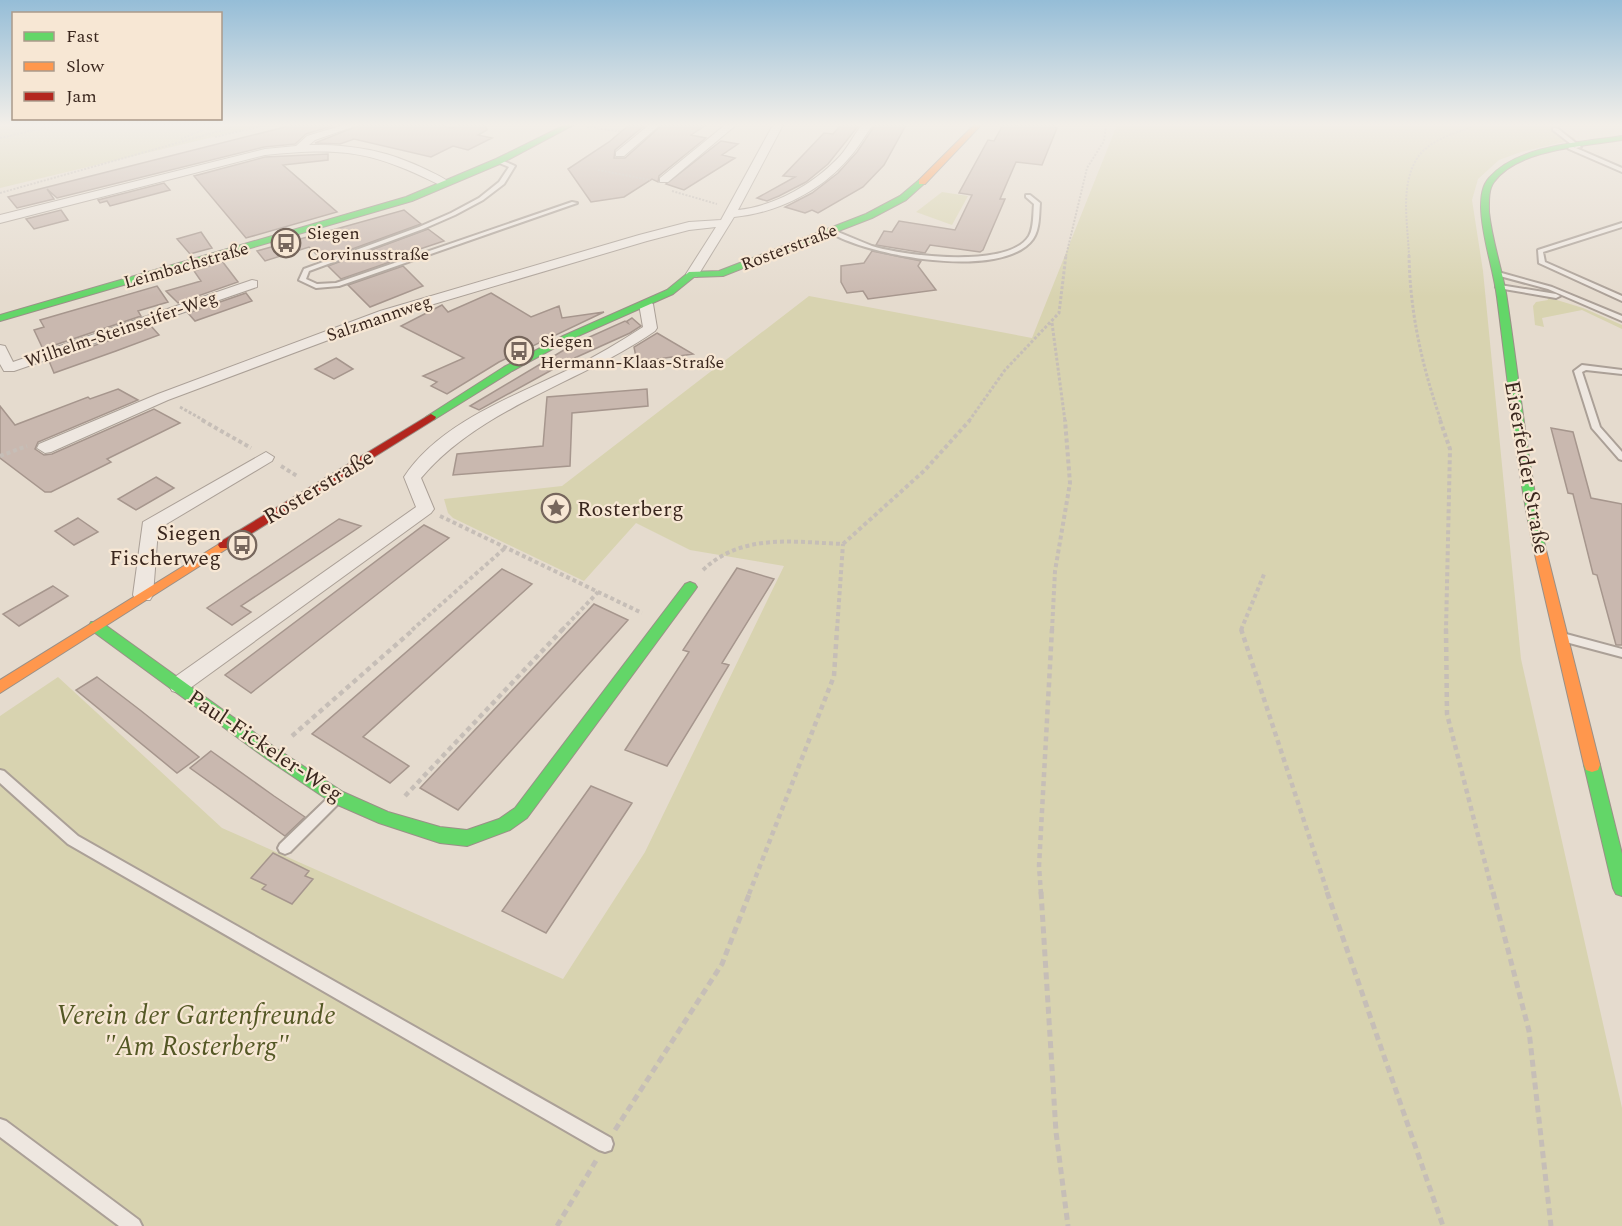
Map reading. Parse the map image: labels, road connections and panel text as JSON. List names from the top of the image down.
{
  "streets": {
    "main road": [
      "Rosterstraße",
      "Leimbachstraße",
      "Eiserfelder Straße",
      "Paul-Fickeler-Weg"
    ],
    "street": ["Salzmannweg", "Wilhelm-Steinseifer-Weg"]
  },
  "crossings": [
    ["Rosterstraße", "Paul-Fickeler-Weg"]
  ],
  "parks": ["Verein der Gartenfreunde \"Am Rosterberg\""],
  "places": {
    "bus stop": ["Siegen Corvinusstraße", "Siegen Hermann-Klaas-Straße", "Siegen Fischerweg"],
    "place": ["Rosterberg"]
  },
  "legend": ["Fast", "Slow", "Jam"]
}
